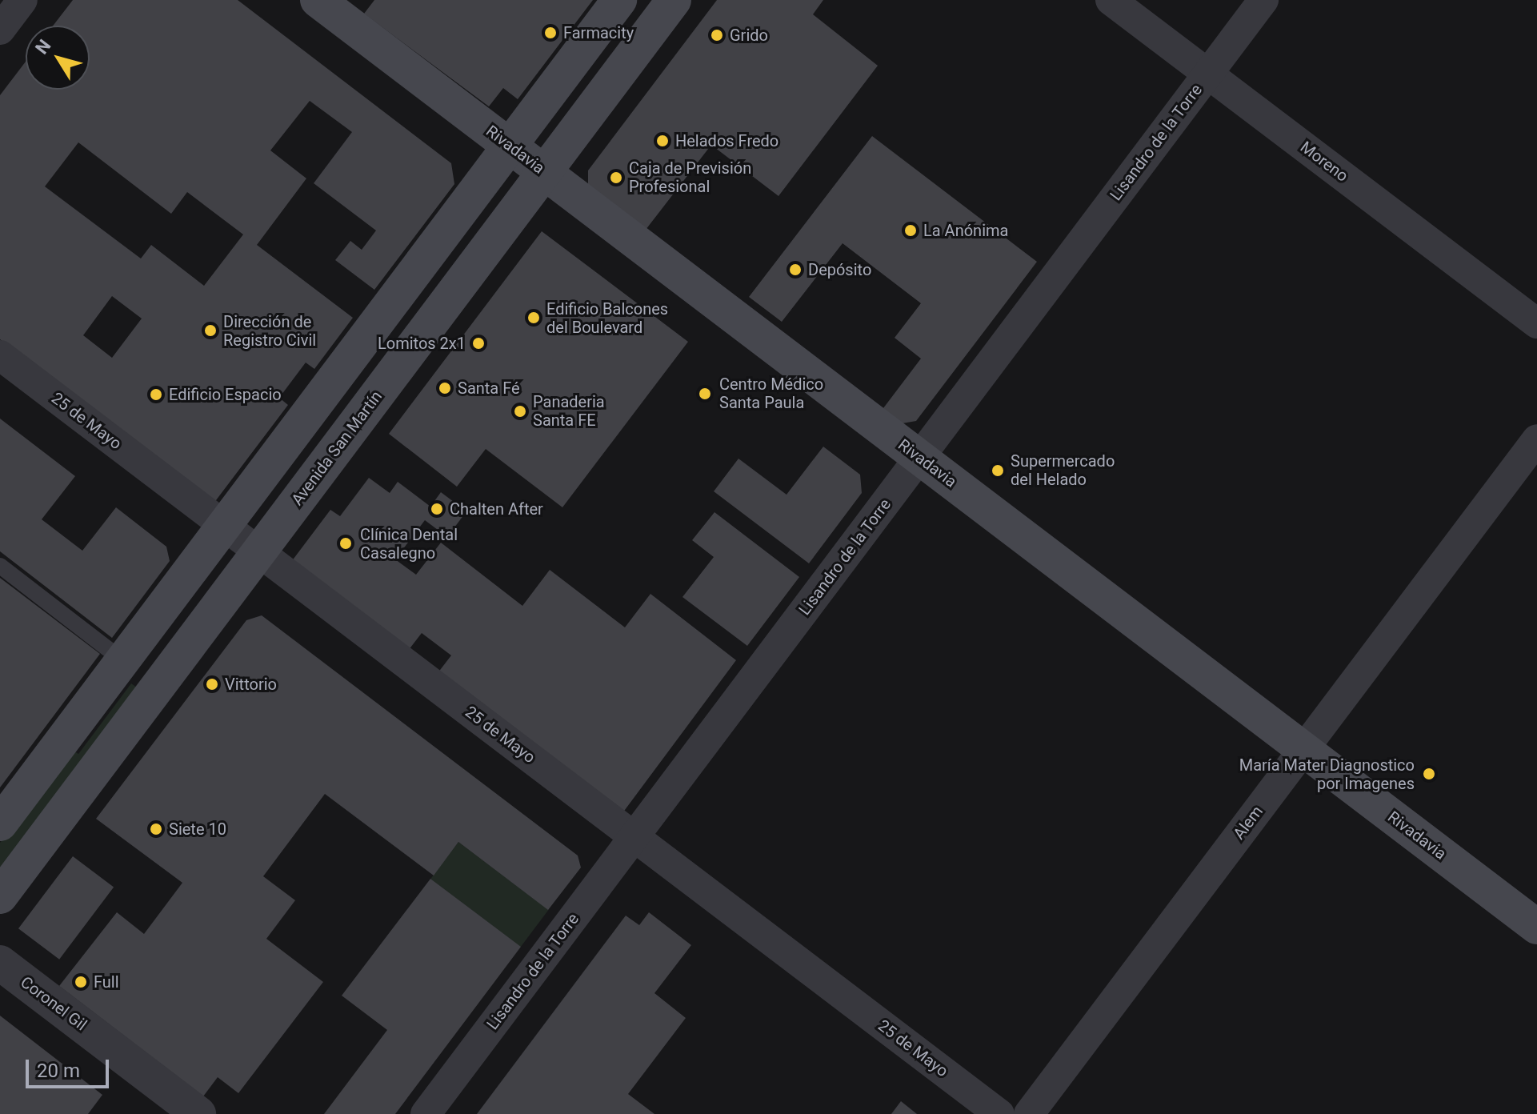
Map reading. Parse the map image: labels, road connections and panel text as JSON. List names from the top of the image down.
{
  "streets": {
    "main road": ["Rivadavia", "Avenida San Martín"],
    "street": [
      "Lisandro de la Torre",
      "Moreno",
      "25 de Mayo",
      "Alem",
      "Coronel Gil"
    ]
  },
  "crossings": [
    ["Lisandro de la Torre", "Rivadavia"],
    ["Lisandro de la Torre", "Moreno"],
    ["Lisandro de la Torre", "25 de Mayo"],
    ["Rivadavia", "Avenida San Martín"],
    ["Rivadavia", "Alem"],
    ["25 de Mayo", "Avenida San Martín"]
  ],
  "places": [
    "Farmacity",
    "Grido",
    "Helados Fredo",
    "Caja de Previsión Profesional",
    "La Anónima",
    "Depósito",
    "Edificio Balcones del Boulevard",
    "Dirección de Registro Civil",
    "Lomitos 2x1",
    "Santa Fé",
    "Centro Médico Santa Paula",
    "Edificio Espacio",
    "Panaderia Santa FE",
    "Supermercado del Helado",
    "Chalten After",
    "Clínica Dental Casalegno",
    "Vittorio",
    "María Mater Diagnostico por Imagenes",
    "Siete 10",
    "Full"
  ],
  "scale_bar": "20 m",
  "north": "top left"
}
